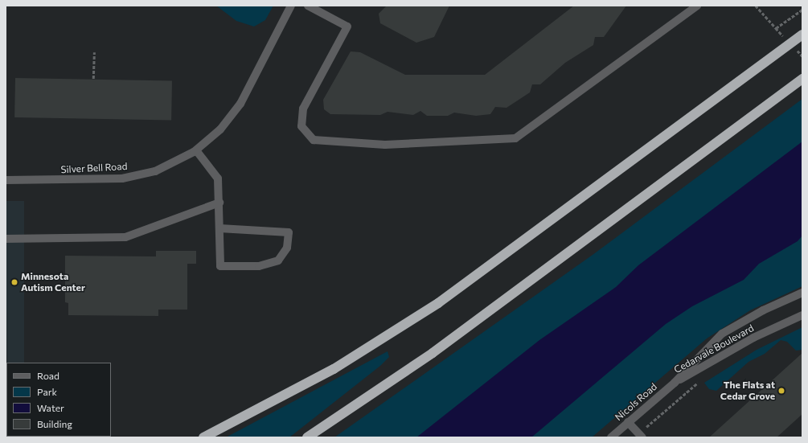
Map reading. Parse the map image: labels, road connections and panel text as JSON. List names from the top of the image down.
{
  "streets": {
    "street": ["Silver Bell Road", "Cedarvale Boulevard", "Nicols Road"]
  },
  "crossings": [
    ["Cedarvale Boulevard", "Nicols Road"]
  ],
  "places": ["Minnesota Autism Center", "The Flats at Cedar Grove"],
  "legend": [
    "Road",
    "Park",
    "Water",
    "Building"
  ]
}
